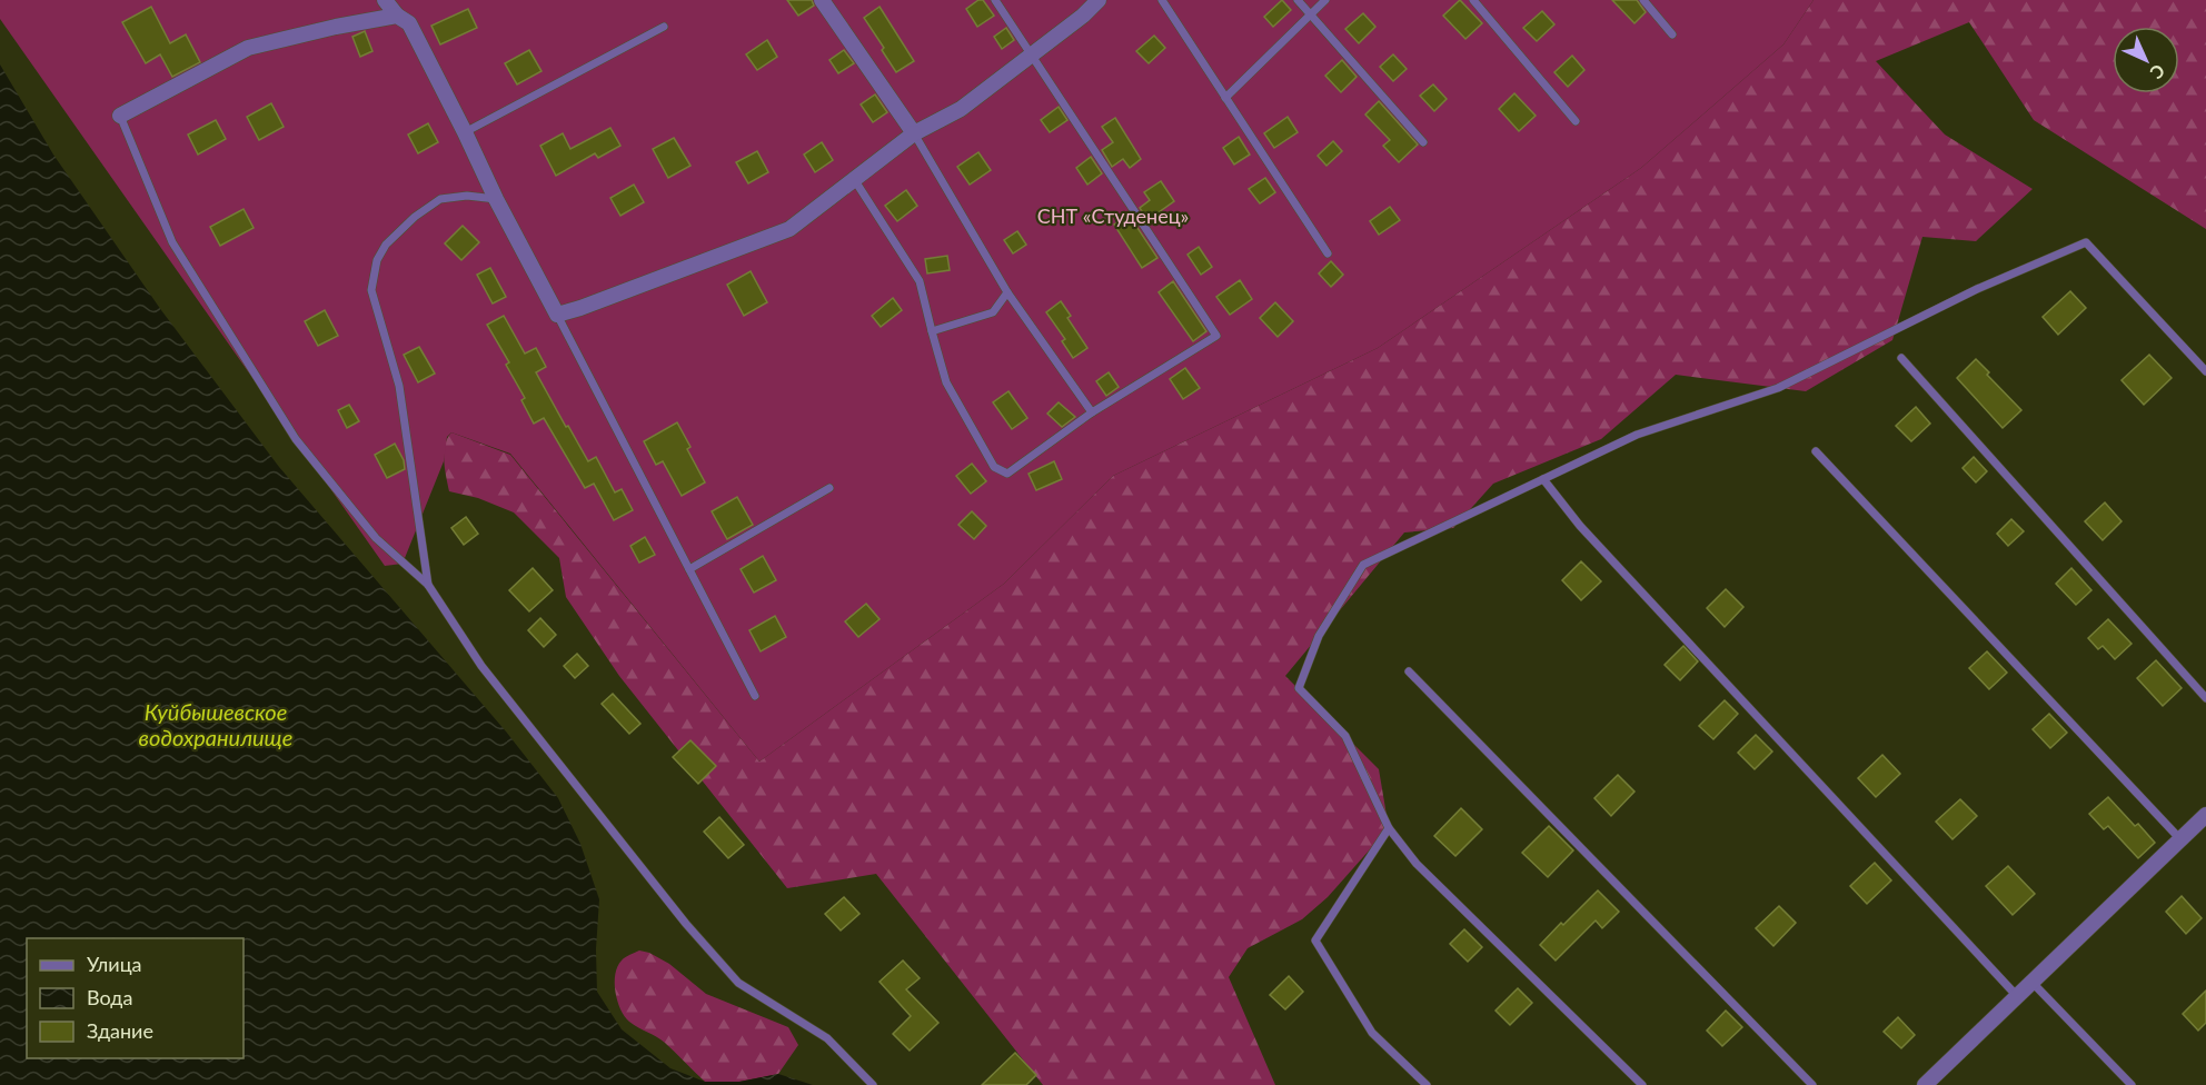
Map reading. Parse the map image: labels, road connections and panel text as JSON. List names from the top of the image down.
{
  "water": ["Куйбышевское водохранилище"],
  "parks": ["СНТ «Студенец»"],
  "legend": ["Улица", "Вода", "Здание"],
  "north": "bottom right"
}
